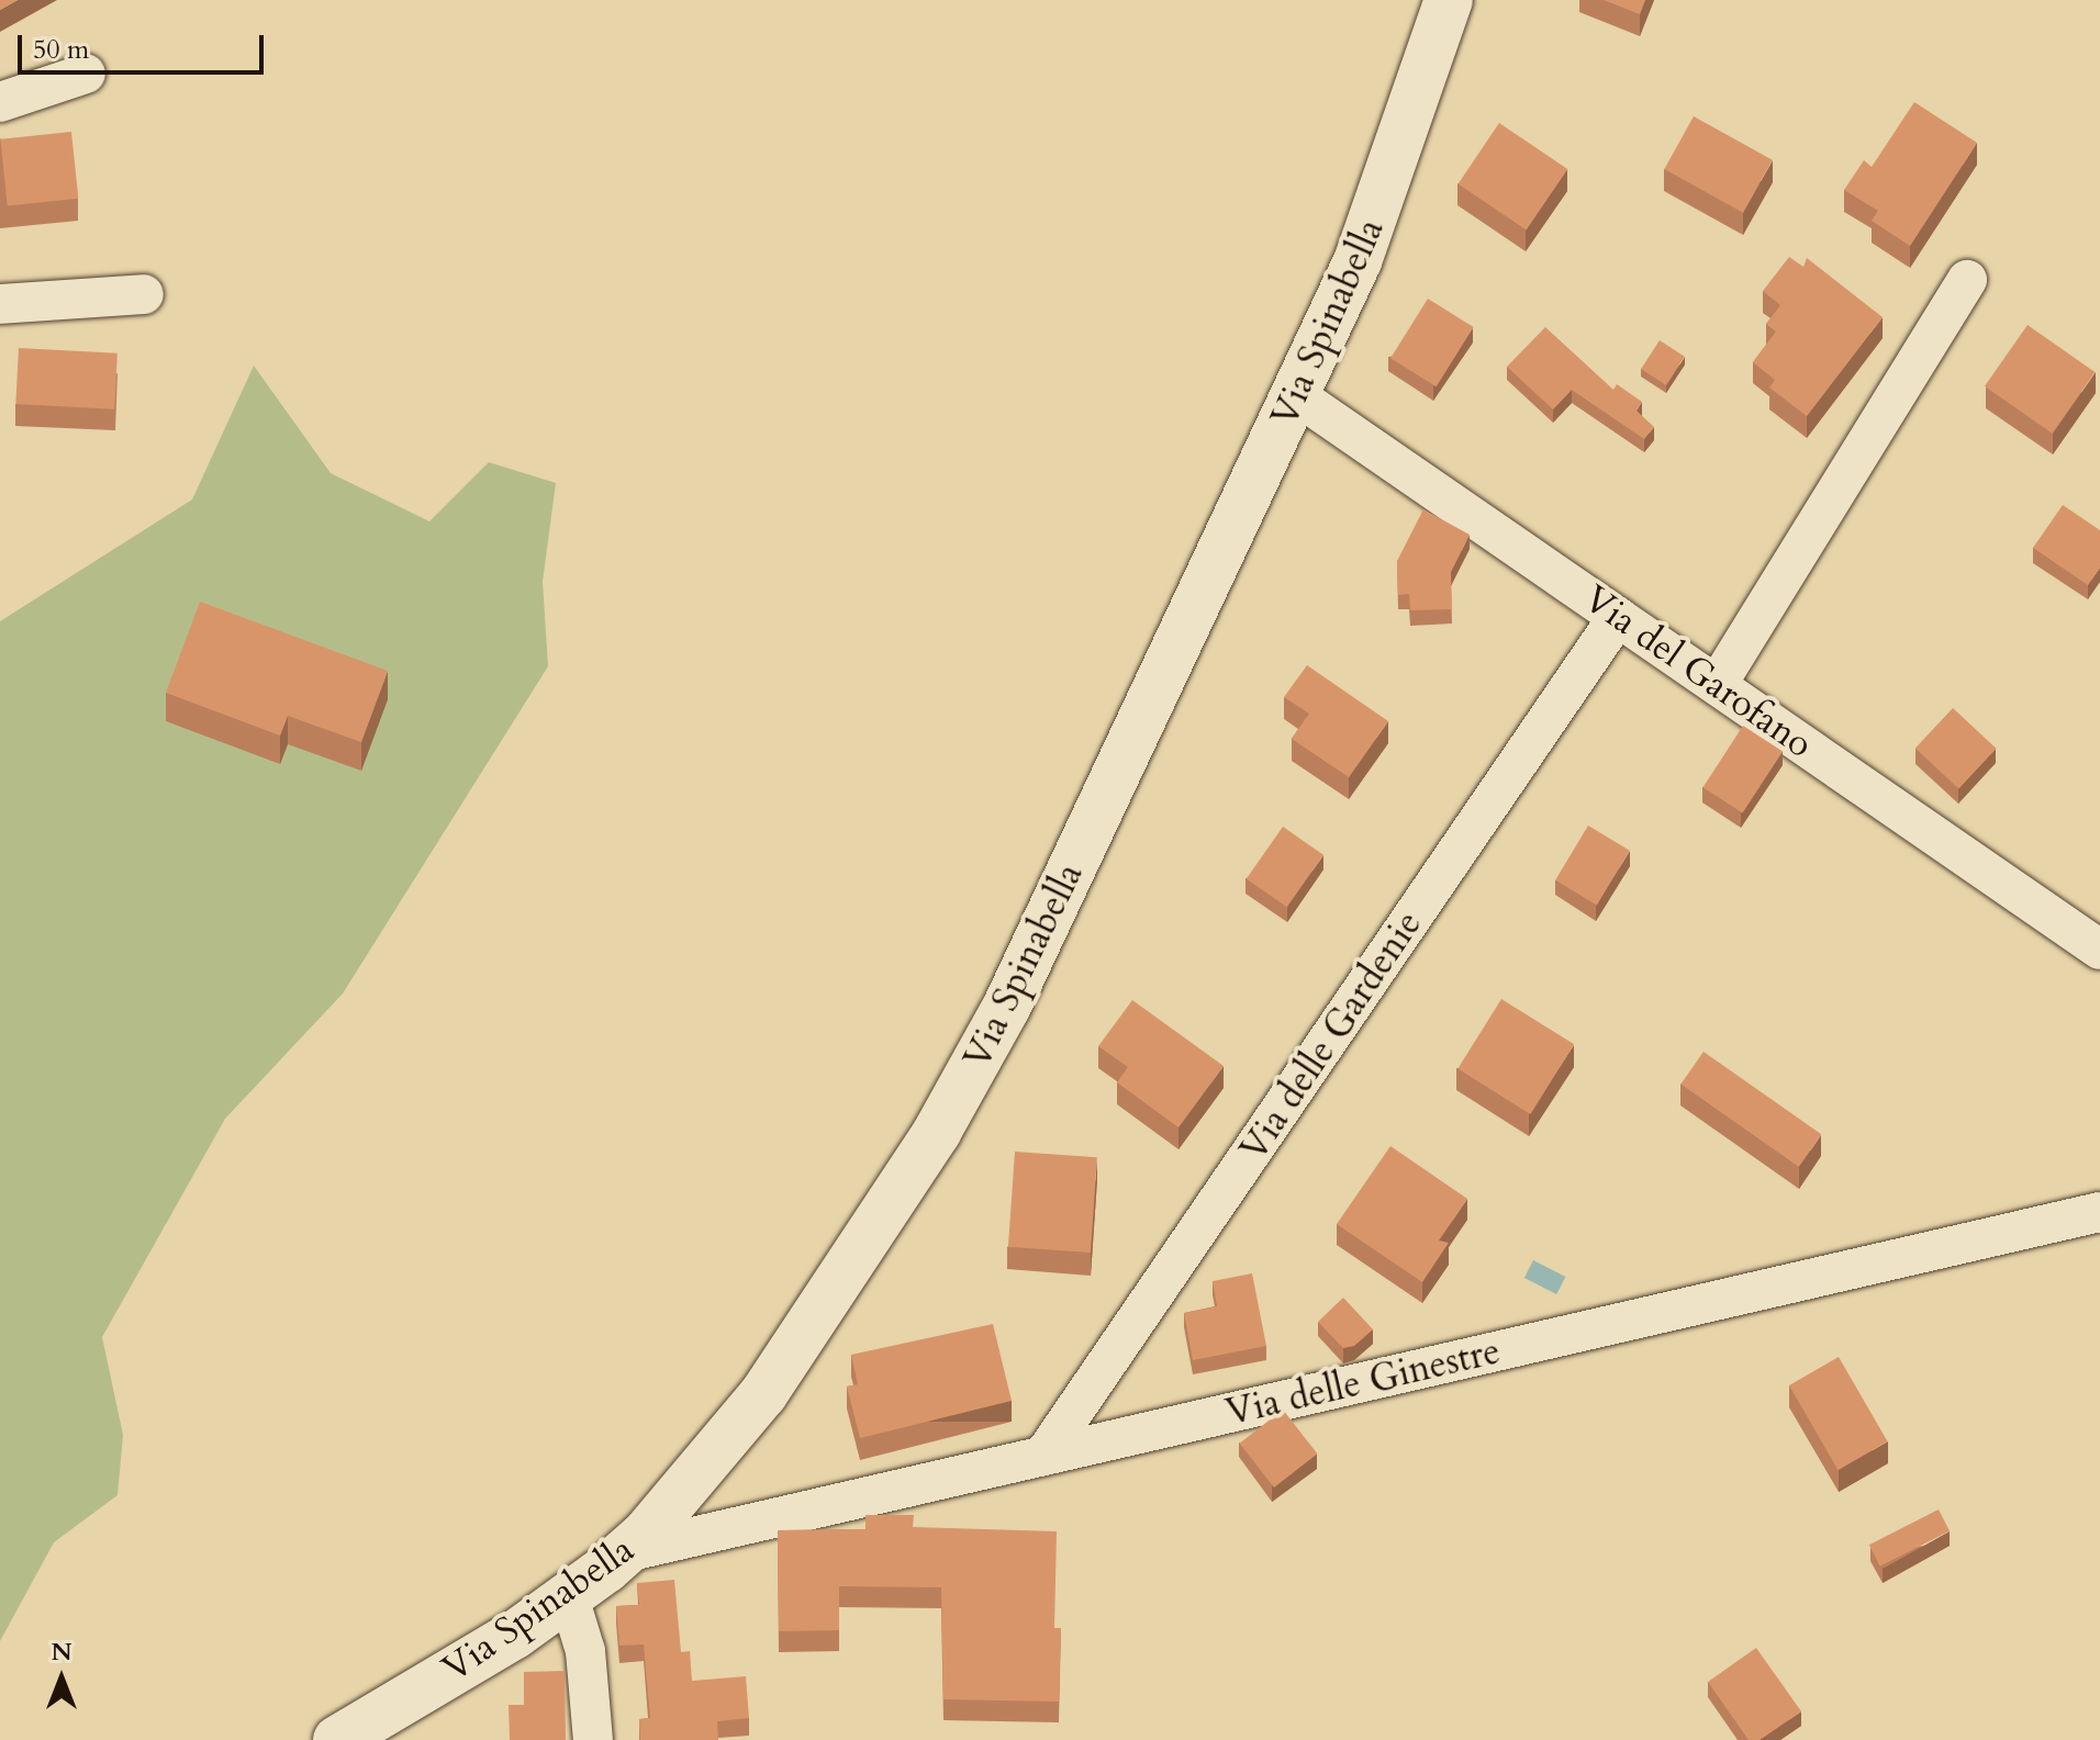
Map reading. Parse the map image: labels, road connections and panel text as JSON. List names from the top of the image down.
{
  "streets": {
    "street": [
      "Via Spinabella",
      "Via del Garofano",
      "Via delle Gardenie",
      "Via delle Ginestre"
    ]
  },
  "crossings": [
    ["Via Spinabella", "Via del Garofano"],
    ["Via Spinabella", "Via delle Ginestre"],
    ["Via del Garofano", "Via delle Gardenie"],
    ["Via delle Gardenie", "Via delle Ginestre"]
  ],
  "scale_bar": "50 m",
  "north": "top"
}
